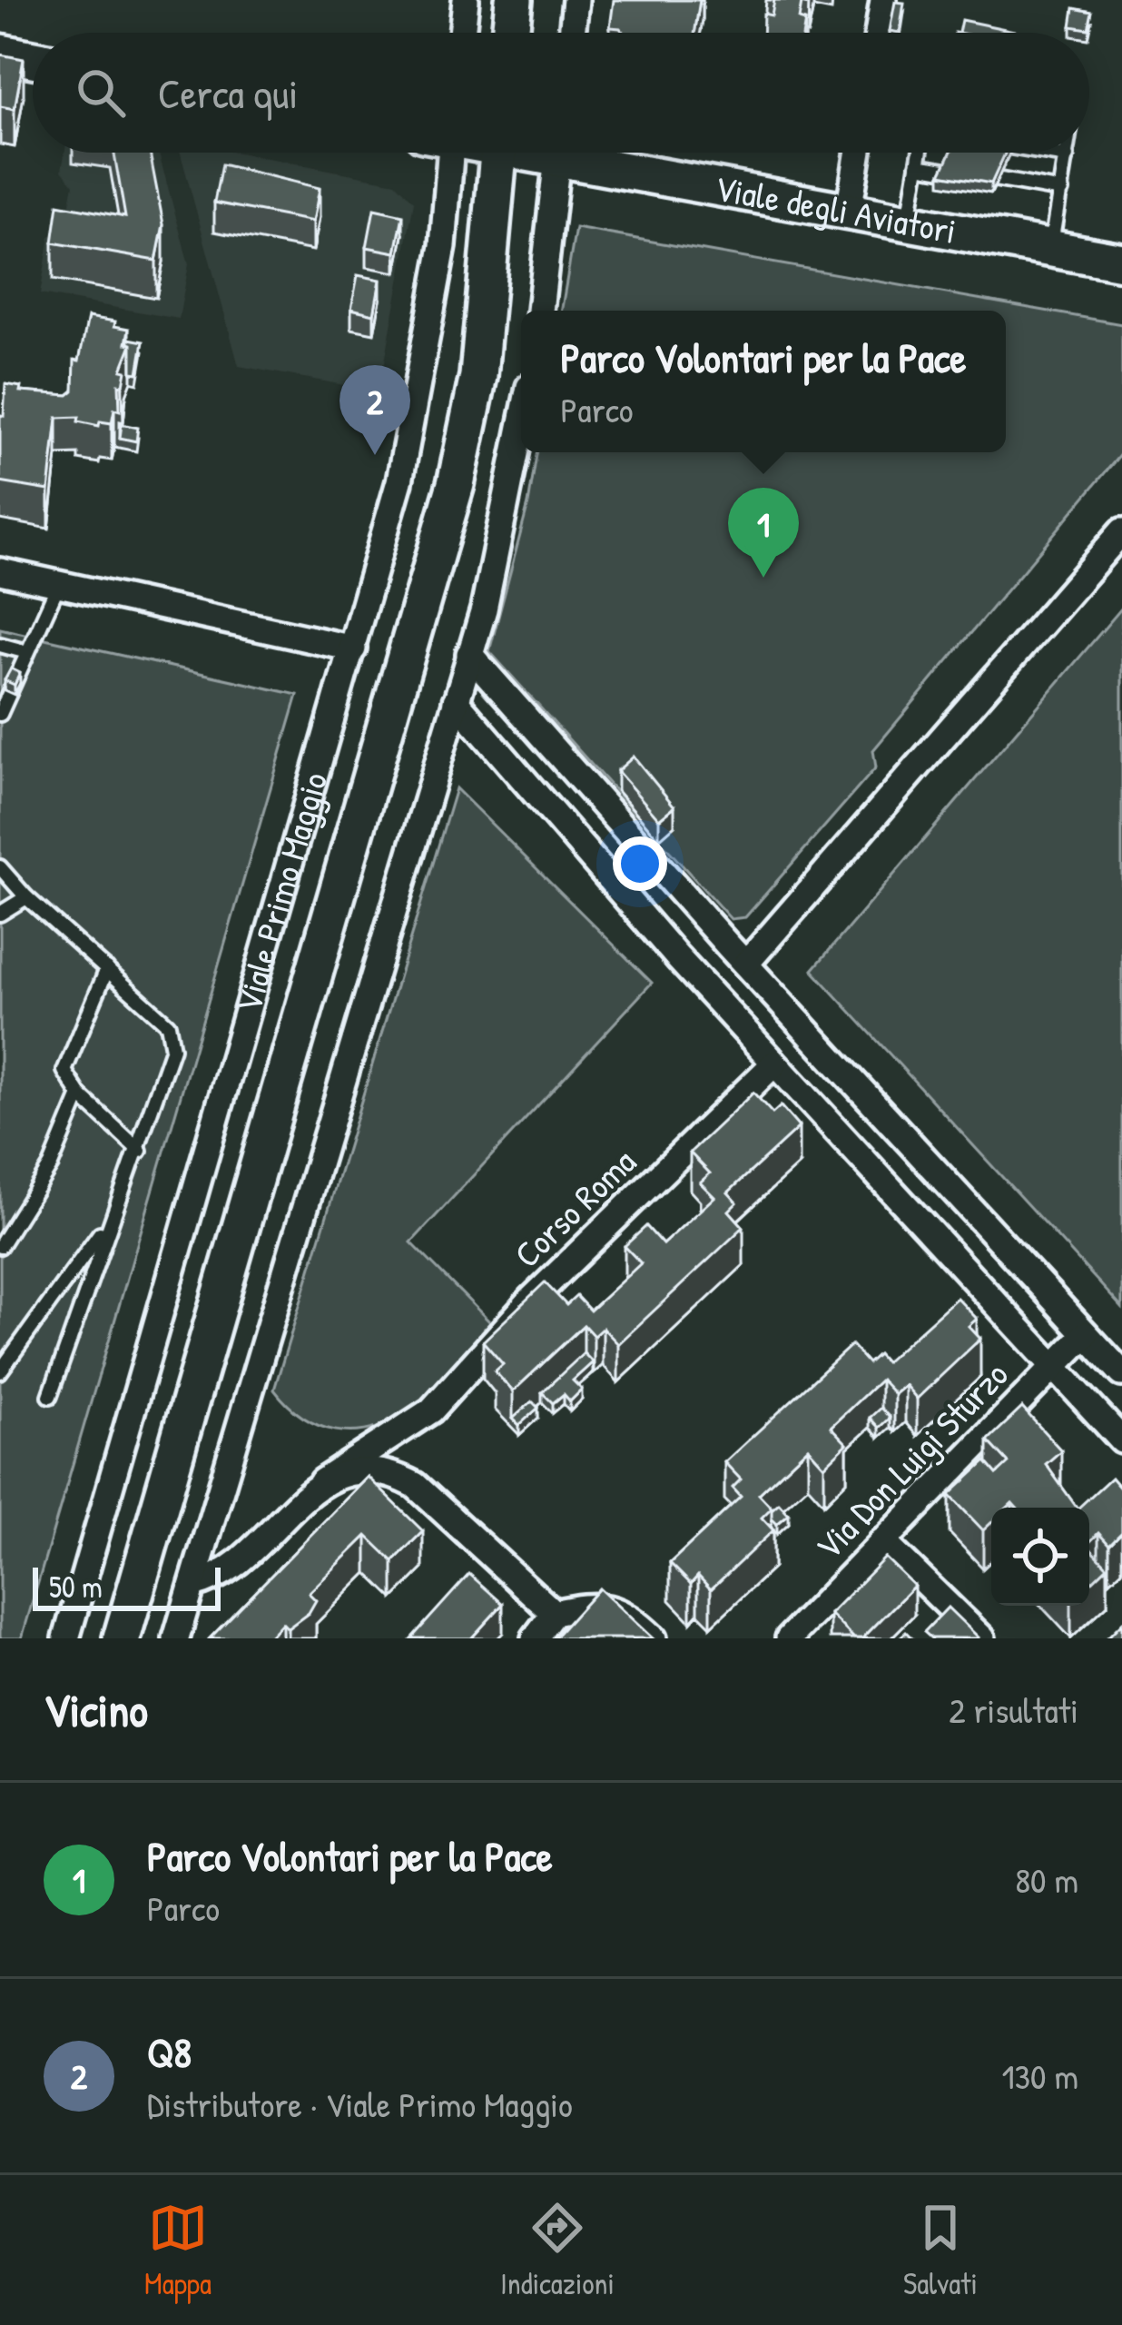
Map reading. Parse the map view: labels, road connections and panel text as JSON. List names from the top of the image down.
{
  "streets": {
    "street": [
      "Viale degli Aviatori",
      "Viale Primo Maggio",
      "Corso Roma",
      "Via Don Luigi Sturzo"
    ]
  },
  "scale_bar": "50 m",
  "page": {
    "search": "Cerca qui",
    "popup": ["Parco Volontari per la Pace", "Parco"],
    "pins": ["2", "1"],
    "scale": "50 m",
    "heading": ["Vicino", "2 risultati"],
    "list": [
      {
        "mark": "1",
        "name": "Parco Volontari per la Pace",
        "note": "Parco",
        "value": "80 m"
      },
      {
        "mark": "2",
        "name": "Q8",
        "note": "Distributore · Viale Primo Maggio",
        "value": "130 m"
      }
    ],
    "nav": ["Mappa", "Indicazioni", "Salvati"]
  }
}
